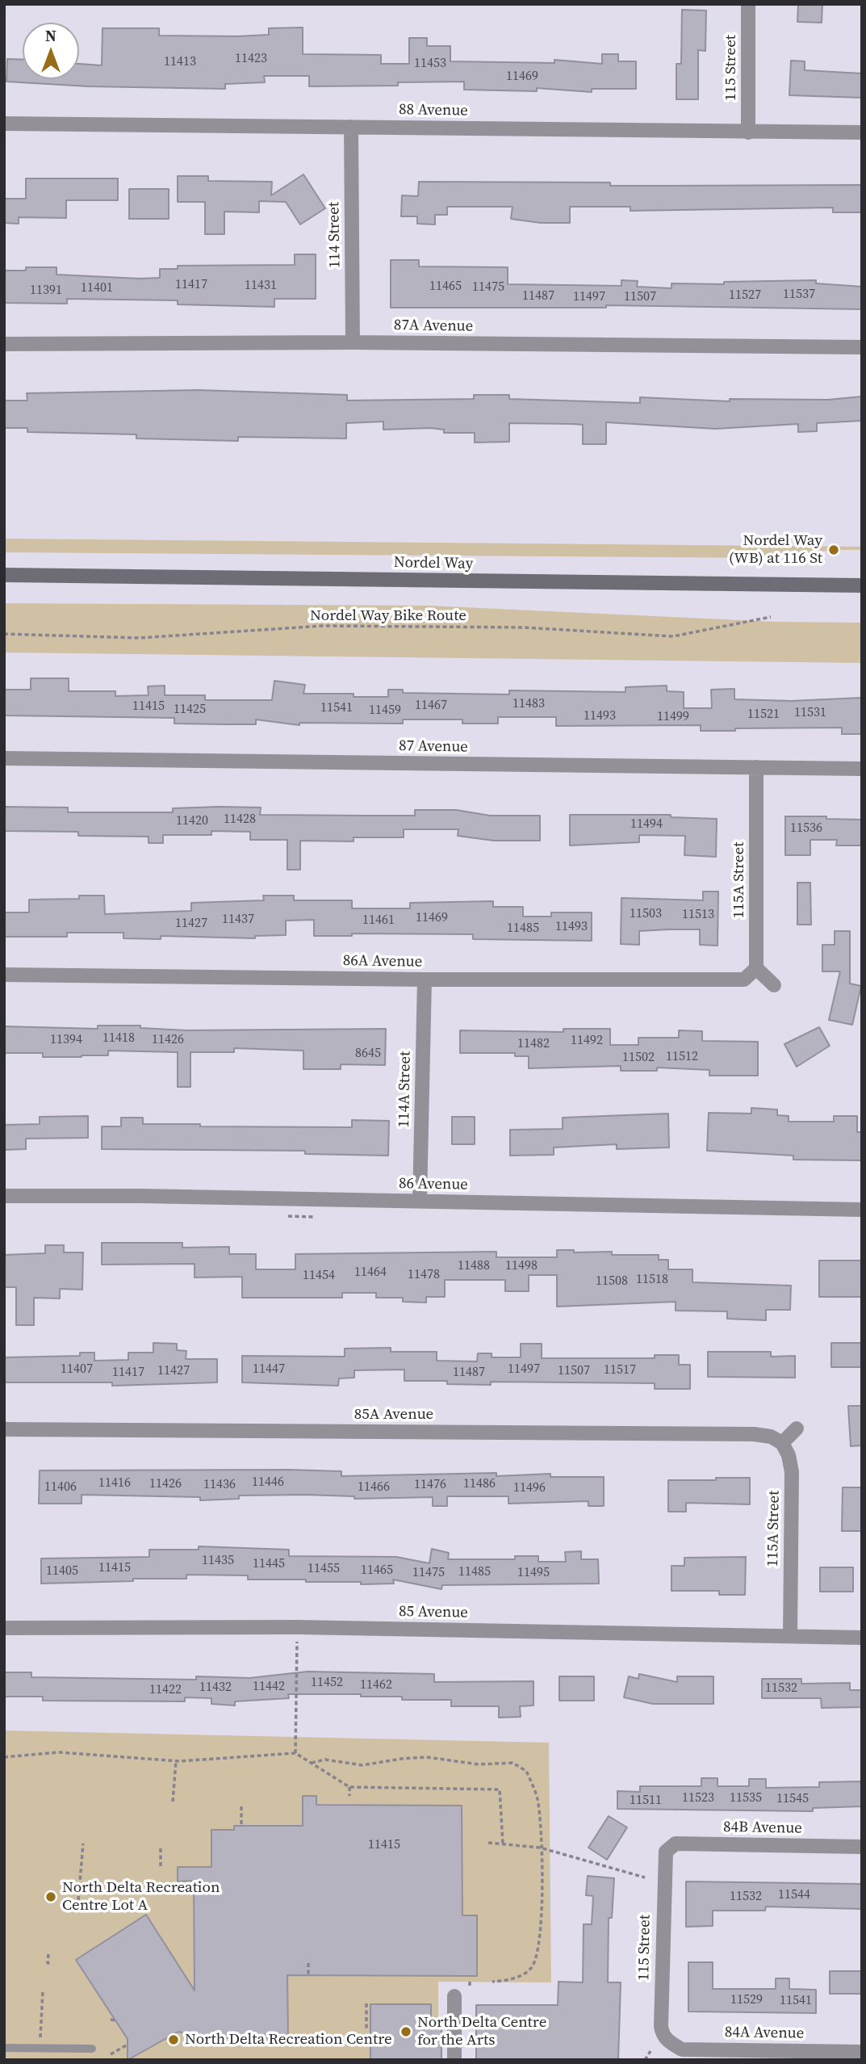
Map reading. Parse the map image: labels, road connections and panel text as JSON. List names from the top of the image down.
{
  "streets": {
    "main road": ["Nordel Way"],
    "street": [
      "115 Street",
      "88 Avenue",
      "114 Street",
      "87A Avenue",
      "87 Avenue",
      "115A Street",
      "86A Avenue",
      "114A Street",
      "86 Avenue",
      "85A Avenue",
      "85 Avenue",
      "84B Avenue",
      "84A Avenue"
    ],
    "path": ["Nordel Way Bike Route"]
  },
  "crossings": [
    ["115 Street", "88 Avenue"],
    ["115 Street", "84B Avenue"],
    ["115 Street", "84A Avenue"],
    ["88 Avenue", "114 Street"],
    ["114 Street", "87A Avenue"],
    ["87 Avenue", "115A Street"],
    ["115A Street", "86A Avenue"],
    ["115A Street", "85A Avenue"],
    ["115A Street", "85 Avenue"],
    ["86A Avenue", "114A Street"],
    ["114A Street", "86 Avenue"]
  ],
  "places": [
    "Nordel Way (WB) at 116 St",
    "North Delta Recreation Centre Lot A",
    "North Delta Centre for the Arts",
    "North Delta Recreation Centre"
  ],
  "house_numbers": [
    "11423",
    "11413",
    "11453",
    "11469",
    "11417",
    "11431",
    "11465",
    "11475",
    "11401",
    "11391",
    "11537",
    "11527",
    "11487",
    "11497",
    "11507",
    "11483",
    "11467",
    "11415",
    "11541",
    "11425",
    "11459",
    "11531",
    "11521",
    "11493",
    "11499",
    "11428",
    "11420",
    "11494",
    "11536",
    "11503",
    "11513",
    "11469",
    "11437",
    "11461",
    "11427",
    "11493",
    "11485",
    "11418",
    "11394",
    "11426",
    "11492",
    "11482",
    "8645",
    "11512",
    "11502",
    "11488",
    "11498",
    "11464",
    "11478",
    "11454",
    "11518",
    "11508",
    "11407",
    "11447",
    "11497",
    "11517",
    "11427",
    "11507",
    "11417",
    "11487",
    "11446",
    "11416",
    "11426",
    "11486",
    "11436",
    "11476",
    "11406",
    "11466",
    "11496",
    "11435",
    "11445",
    "11415",
    "11455",
    "11465",
    "11405",
    "11485",
    "11475",
    "11495",
    "11452",
    "11462",
    "11442",
    "11432",
    "11532",
    "11422",
    "11523",
    "11535",
    "11545",
    "11511",
    "11415",
    "11544",
    "11532",
    "11529",
    "11541"
  ],
  "north": "top"
}
